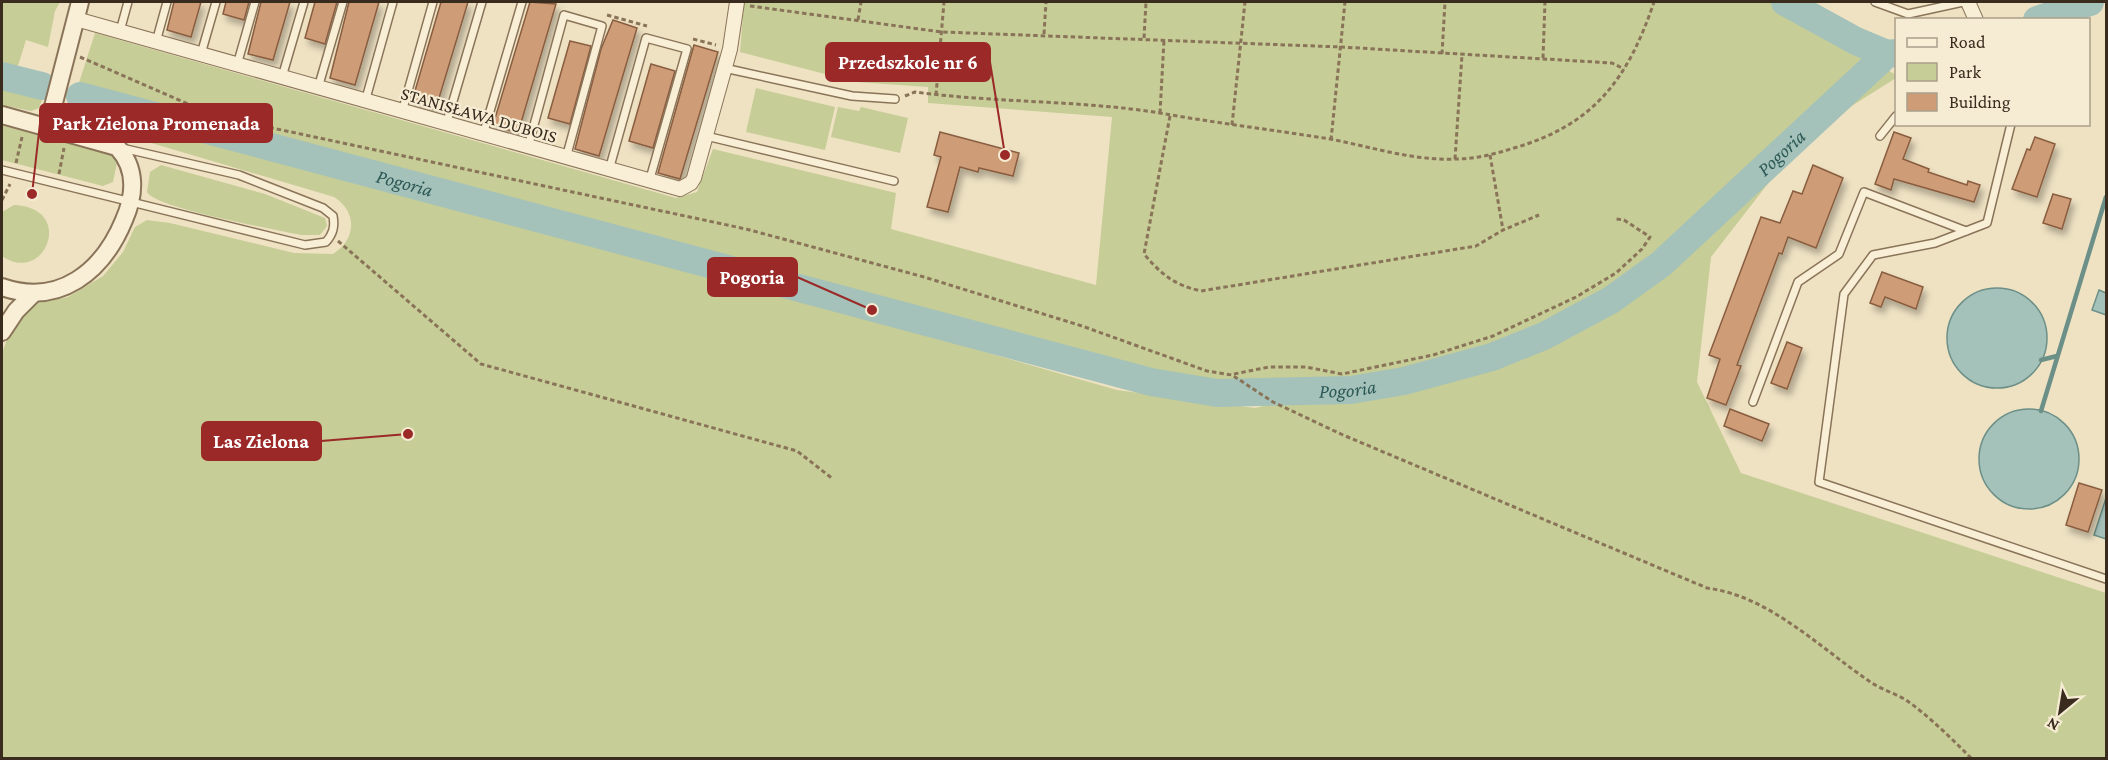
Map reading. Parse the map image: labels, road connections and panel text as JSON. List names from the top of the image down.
{
  "streets": {
    "street": ["STANISŁAWA DUBOIS"]
  },
  "water": ["Pogoria"],
  "places": [
    "Przedszkole nr 6",
    "Park Zielona Promenada",
    "Pogoria",
    "Las Zielona"
  ],
  "legend": ["Road", "Park", "Building"],
  "north": "bottom left"
}
